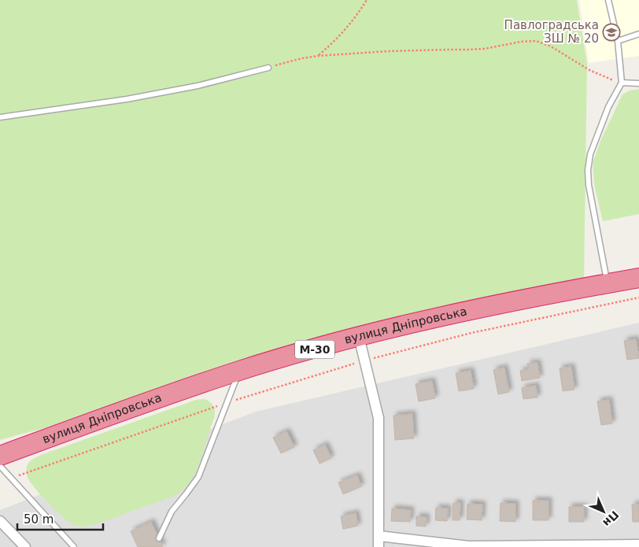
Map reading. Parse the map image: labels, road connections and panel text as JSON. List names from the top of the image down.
{
  "streets": {
    "highway": ["вулиця Дніпровська", "М-30"]
  },
  "places": {
    "school or university": ["Павлоградська ЗШ № 20"]
  },
  "scale_bar": "50 m",
  "north": "bottom right"
}
